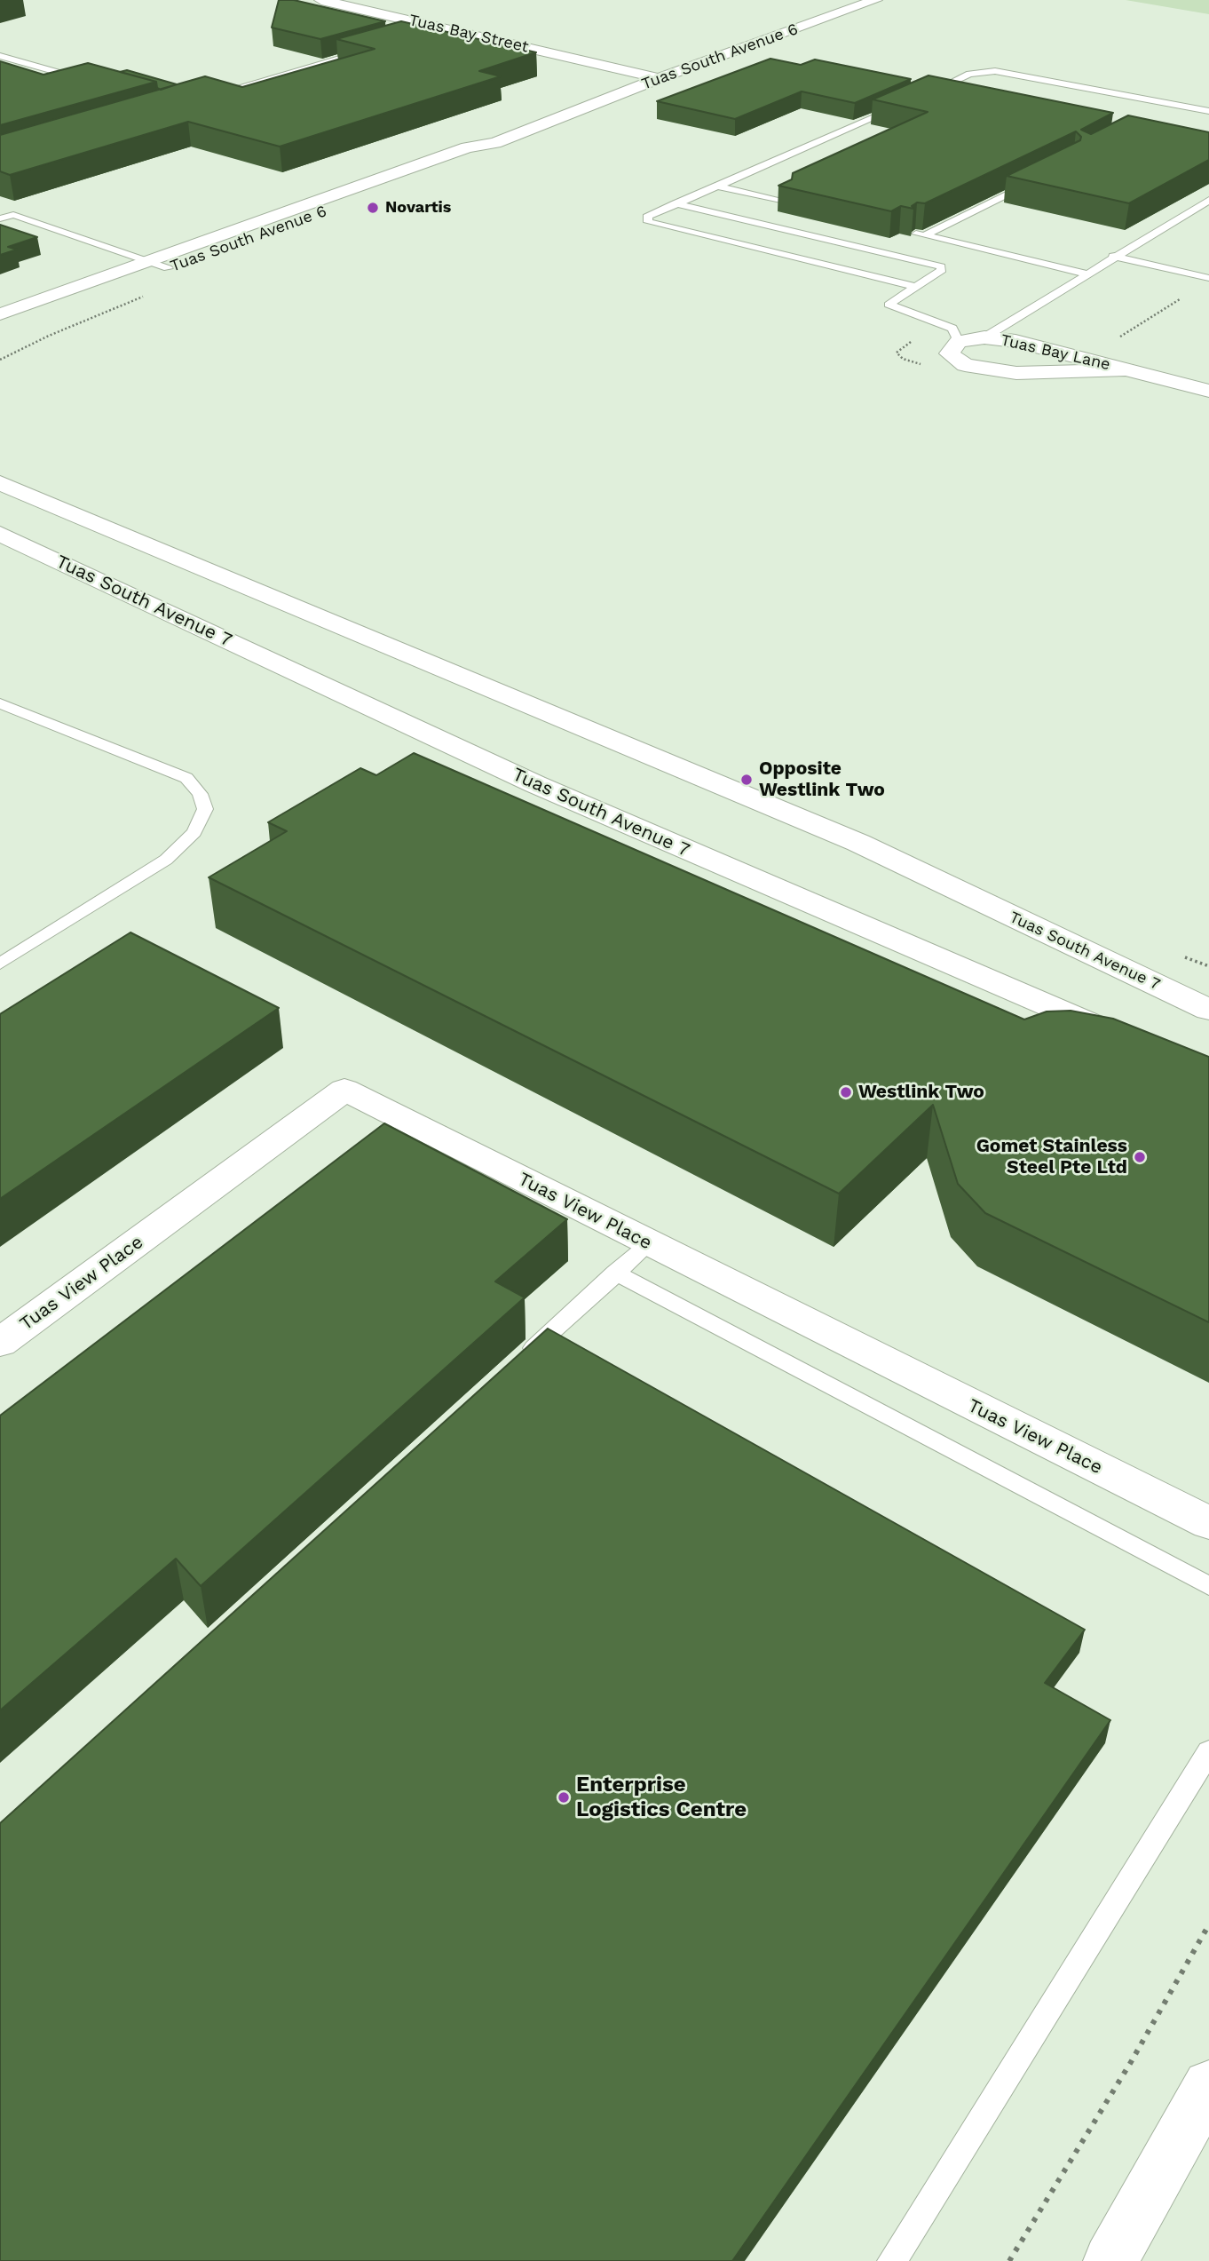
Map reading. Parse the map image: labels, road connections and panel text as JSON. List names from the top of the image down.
{
  "streets": {
    "street": [
      "Tuas Bay Street",
      "Tuas South Avenue 6",
      "Tuas Bay Lane",
      "Tuas South Avenue 7",
      "Tuas View Place"
    ]
  },
  "crossings": [
    ["Tuas Bay Street", "Tuas South Avenue 6"]
  ],
  "places": [
    "Novartis",
    "Opposite Westlink Two",
    "Westlink Two",
    "Gomet Stainless Steel Pte Ltd",
    "Enterprise Logistics Centre"
  ]
}
